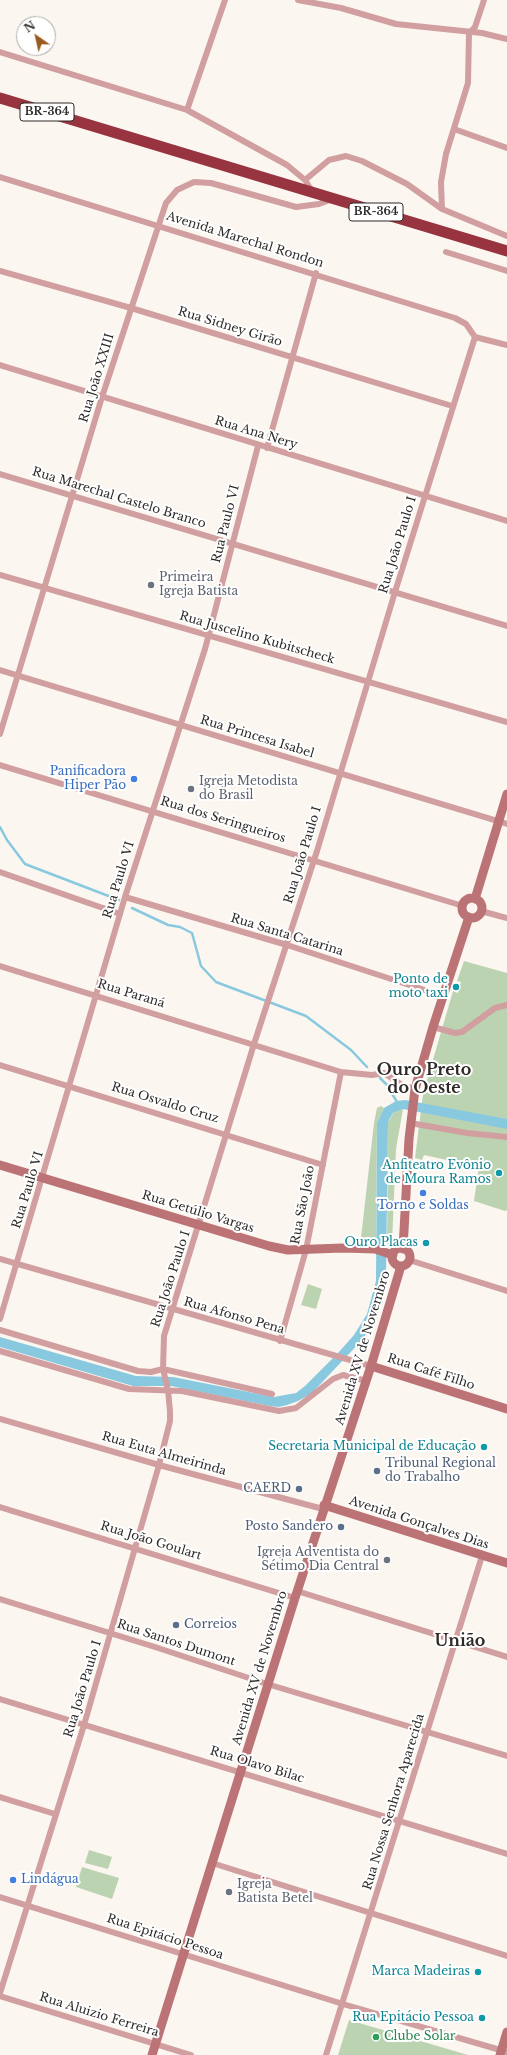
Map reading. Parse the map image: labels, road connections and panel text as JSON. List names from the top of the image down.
{
  "streets": {
    "highway": ["BR-364"],
    "street": [
      "Avenida Marechal Rondon",
      "Rua Sidney Girão",
      "Rua João XXIII",
      "Rua Ana Nery",
      "Rua Marechal Castelo Branco",
      "Rua Paulo VI",
      "Rua João Paulo I",
      "Rua Juscelino Kubitscheck",
      "Rua Princesa Isabel",
      "Rua dos Seringueiros",
      "Rua Santa Catarina",
      "Rua Paraná",
      "Rua Osvaldo Cruz",
      "Rua São João",
      "Rua Getúlio Vargas",
      "Rua Afonso Pena",
      "Avenida XV de Novembro",
      "Rua Café Filho",
      "Rua Euta Almeirinda",
      "Avenida Gonçalves Dias",
      "Rua João Goulart",
      "Rua Santos Dumont",
      "Rua Olavo Bilac",
      "Rua Nossa Senhora Aparecida",
      "Rua Epitácio Pessoa",
      "Rua Aluizio Ferreira"
    ]
  },
  "crossings": [
    ["BR-364", "Rua João XXIII"],
    ["Avenida Marechal Rondon", "Rua João XXIII"],
    ["Avenida Marechal Rondon", "Rua João Paulo I"],
    ["Rua Sidney Girão", "Rua João XXIII"],
    ["Rua Sidney Girão", "Rua João Paulo I"],
    ["Rua João XXIII", "Rua Ana Nery"],
    ["Rua João XXIII", "Rua Marechal Castelo Branco"],
    ["Rua João XXIII", "Rua Juscelino Kubitscheck"],
    ["Rua João XXIII", "Rua Princesa Isabel"],
    ["Rua Ana Nery", "Rua Paulo VI"],
    ["Rua Ana Nery", "Rua João Paulo I"],
    ["Rua Marechal Castelo Branco", "Rua Paulo VI"],
    ["Rua Marechal Castelo Branco", "Rua João Paulo I"],
    ["Rua Paulo VI", "Rua Juscelino Kubitscheck"],
    ["Rua Paulo VI", "Rua Princesa Isabel"],
    ["Rua Paulo VI", "Rua dos Seringueiros"],
    ["Rua Paulo VI", "Rua Santa Catarina"],
    ["Rua Paulo VI", "Rua Paraná"],
    ["Rua Paulo VI", "Rua Osvaldo Cruz"],
    ["Rua Paulo VI", "Rua Getúlio Vargas"],
    ["Rua Paulo VI", "Rua Afonso Pena"],
    ["Rua João Paulo I", "Rua Juscelino Kubitscheck"],
    ["Rua João Paulo I", "Rua Princesa Isabel"],
    ["Rua João Paulo I", "Rua dos Seringueiros"],
    ["Rua João Paulo I", "Rua Santa Catarina"],
    ["Rua João Paulo I", "Rua Paraná"],
    ["Rua João Paulo I", "Rua Osvaldo Cruz"],
    ["Rua João Paulo I", "Rua Getúlio Vargas"],
    ["Rua João Paulo I", "Rua Afonso Pena"],
    ["Rua João Paulo I", "Rua Euta Almeirinda"],
    ["Rua João Paulo I", "Rua João Goulart"],
    ["Rua João Paulo I", "Rua Santos Dumont"],
    ["Rua João Paulo I", "Rua Olavo Bilac"],
    ["Rua João Paulo I", "Rua Epitácio Pessoa"],
    ["Rua Paraná", "Rua São João"],
    ["Rua Osvaldo Cruz", "Rua São João"],
    ["Rua São João", "Rua Getúlio Vargas"],
    ["Rua São João", "Rua Afonso Pena"],
    ["Rua Getúlio Vargas", "Avenida XV de Novembro"],
    ["Rua Afonso Pena", "Rua Café Filho"],
    ["Avenida XV de Novembro", "Rua Café Filho"],
    ["Avenida XV de Novembro", "Rua Euta Almeirinda"],
    ["Avenida XV de Novembro", "Avenida Gonçalves Dias"],
    ["Avenida XV de Novembro", "Rua João Goulart"],
    ["Avenida XV de Novembro", "Rua Santos Dumont"],
    ["Avenida XV de Novembro", "Rua Olavo Bilac"],
    ["Avenida XV de Novembro", "Rua Epitácio Pessoa"],
    ["Avenida XV de Novembro", "Rua Aluizio Ferreira"],
    ["Rua Euta Almeirinda", "Avenida Gonçalves Dias"],
    ["Avenida Gonçalves Dias", "Rua Nossa Senhora Aparecida"],
    ["Rua João Goulart", "Rua Nossa Senhora Aparecida"],
    ["Rua Santos Dumont", "Rua Nossa Senhora Aparecida"],
    ["Rua Olavo Bilac", "Rua Nossa Senhora Aparecida"],
    ["Rua Nossa Senhora Aparecida", "Rua Epitácio Pessoa"]
  ],
  "districts": ["Ouro Preto do Oeste", "União"],
  "places": [
    "Primeira Igreja Batista",
    "Panificadora Hiper Pão",
    "Igreja Metodista do Brasil",
    "Ponto de moto taxi",
    "Anfiteatro Evônio de Moura Ramos",
    "Torno e Soldas",
    "Ouro Placas",
    "Secretaria Municipal de Educação",
    "Tribunal Regional do Trabalho",
    "CAERD",
    "Posto Sandero",
    "Igreja Adventista do Sétimo Dia Central",
    "Correios",
    "Lindágua",
    "Igreja Batista Betel",
    "Marca Madeiras",
    "Rua Epitácio Pessoa",
    "Clube Solar"
  ],
  "north": "top left"
}
